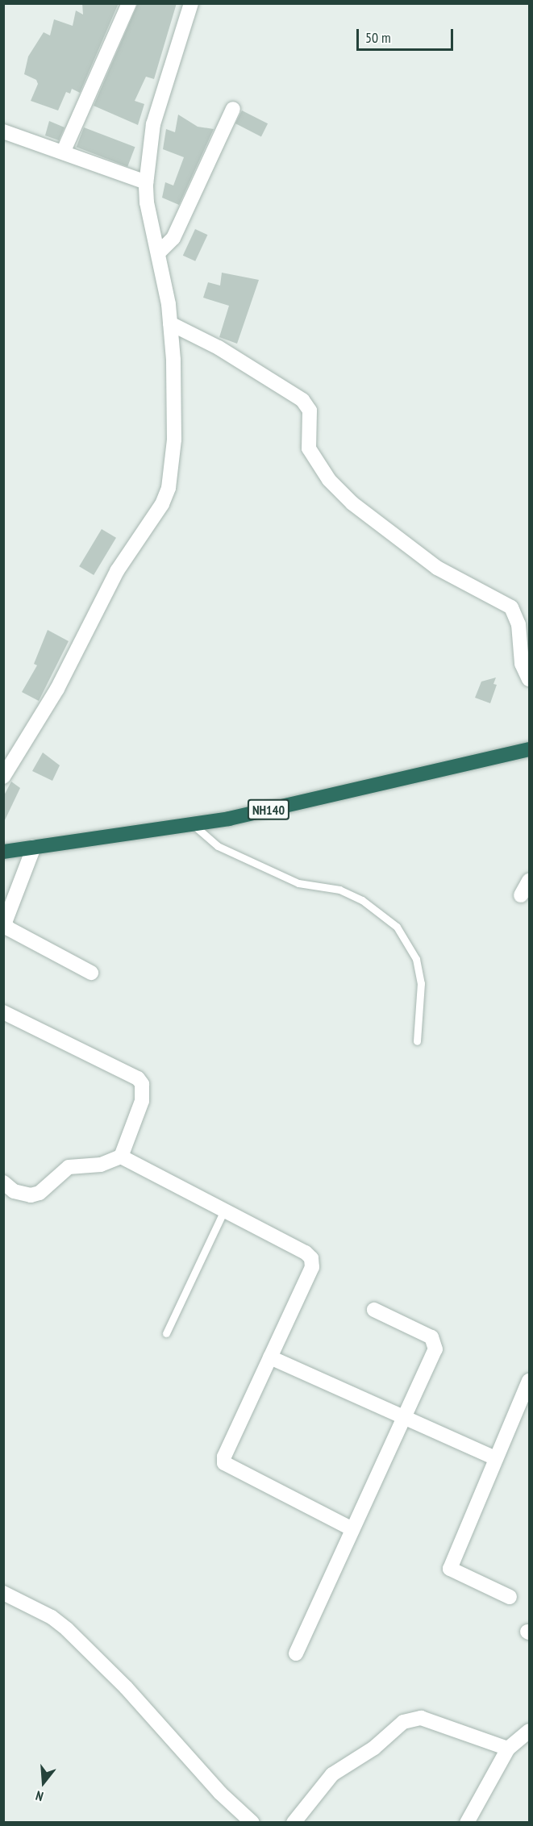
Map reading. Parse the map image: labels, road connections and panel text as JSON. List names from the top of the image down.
{
  "streets": {
    "highway": ["NH140"]
  },
  "scale_bar": "50 m",
  "north": "bottom"
}
